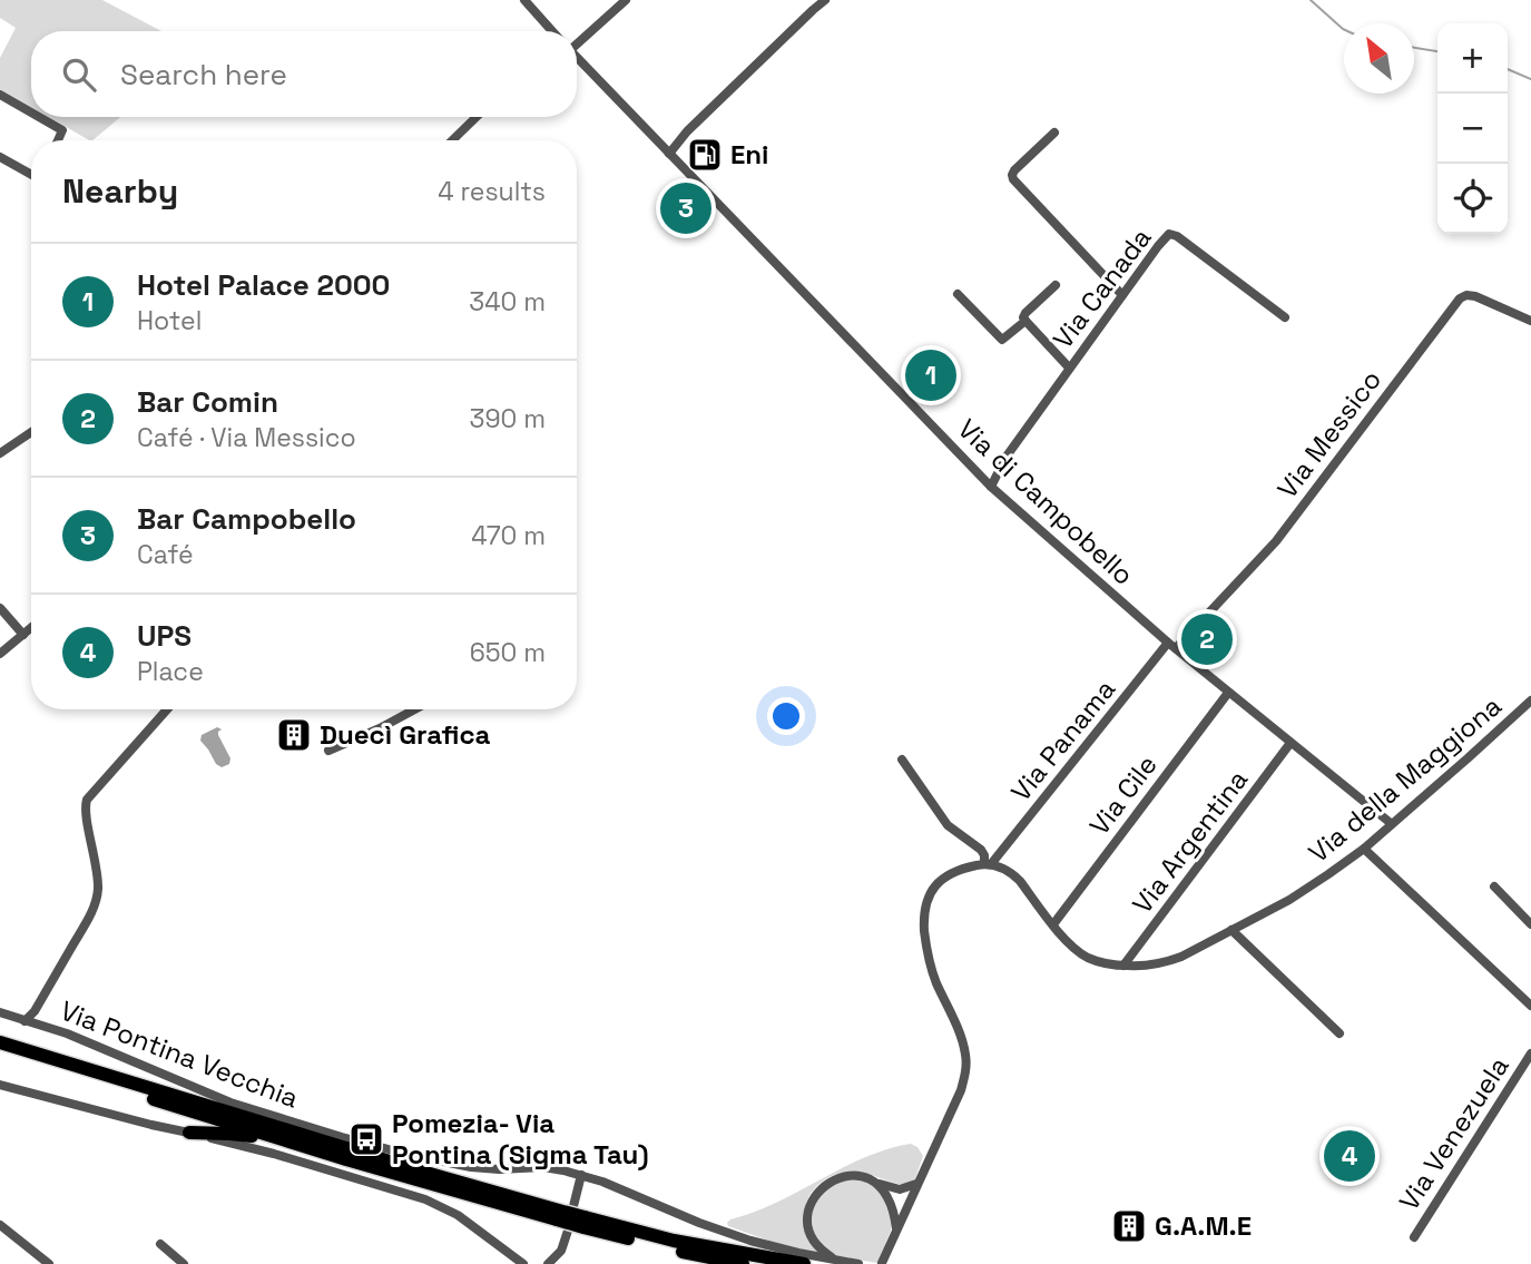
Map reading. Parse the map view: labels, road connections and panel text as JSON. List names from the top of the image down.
{
  "streets": {
    "street": [
      "Via Canada",
      "Via Messico",
      "Via di Campobello",
      "Via Panama",
      "Via della Maggiona",
      "Via Cile",
      "Via Argentina",
      "Via Pontina Vecchia",
      "Via Venezuela"
    ]
  },
  "crossings": [
    ["Via Canada", "Via di Campobello"],
    ["Via Messico", "Via di Campobello"],
    ["Via Messico", "Via Panama"],
    ["Via di Campobello", "Via Panama"],
    ["Via di Campobello", "Via della Maggiona"],
    ["Via di Campobello", "Via Cile"],
    ["Via di Campobello", "Via Argentina"],
    ["Via Panama", "Via della Maggiona"],
    ["Via della Maggiona", "Via Cile"],
    ["Via della Maggiona", "Via Argentina"]
  ],
  "places": {
    "fuel station": ["Eni"],
    "building": ["Duecì Grafica", "G.A.M.E"],
    "bus stop": ["Pomezia- Via Pontina (Sigma Tau)"]
  },
  "north": "top left",
  "page": {
    "map_buttons": ["+", "−"],
    "search": "Search here",
    "heading": ["Nearby", "4 results"],
    "pins": [
      "3",
      "1",
      "2",
      "4"
    ],
    "list": [
      {
        "mark": "1",
        "name": "Hotel Palace 2000",
        "note": "Hotel",
        "value": "340 m"
      },
      {
        "mark": "2",
        "name": "Bar Comin",
        "note": "Café · Via Messico",
        "value": "390 m"
      },
      {
        "mark": "3",
        "name": "Bar Campobello",
        "note": "Café",
        "value": "470 m"
      },
      {
        "mark": "4",
        "name": "UPS",
        "note": "Place",
        "value": "650 m"
      }
    ]
  }
}
